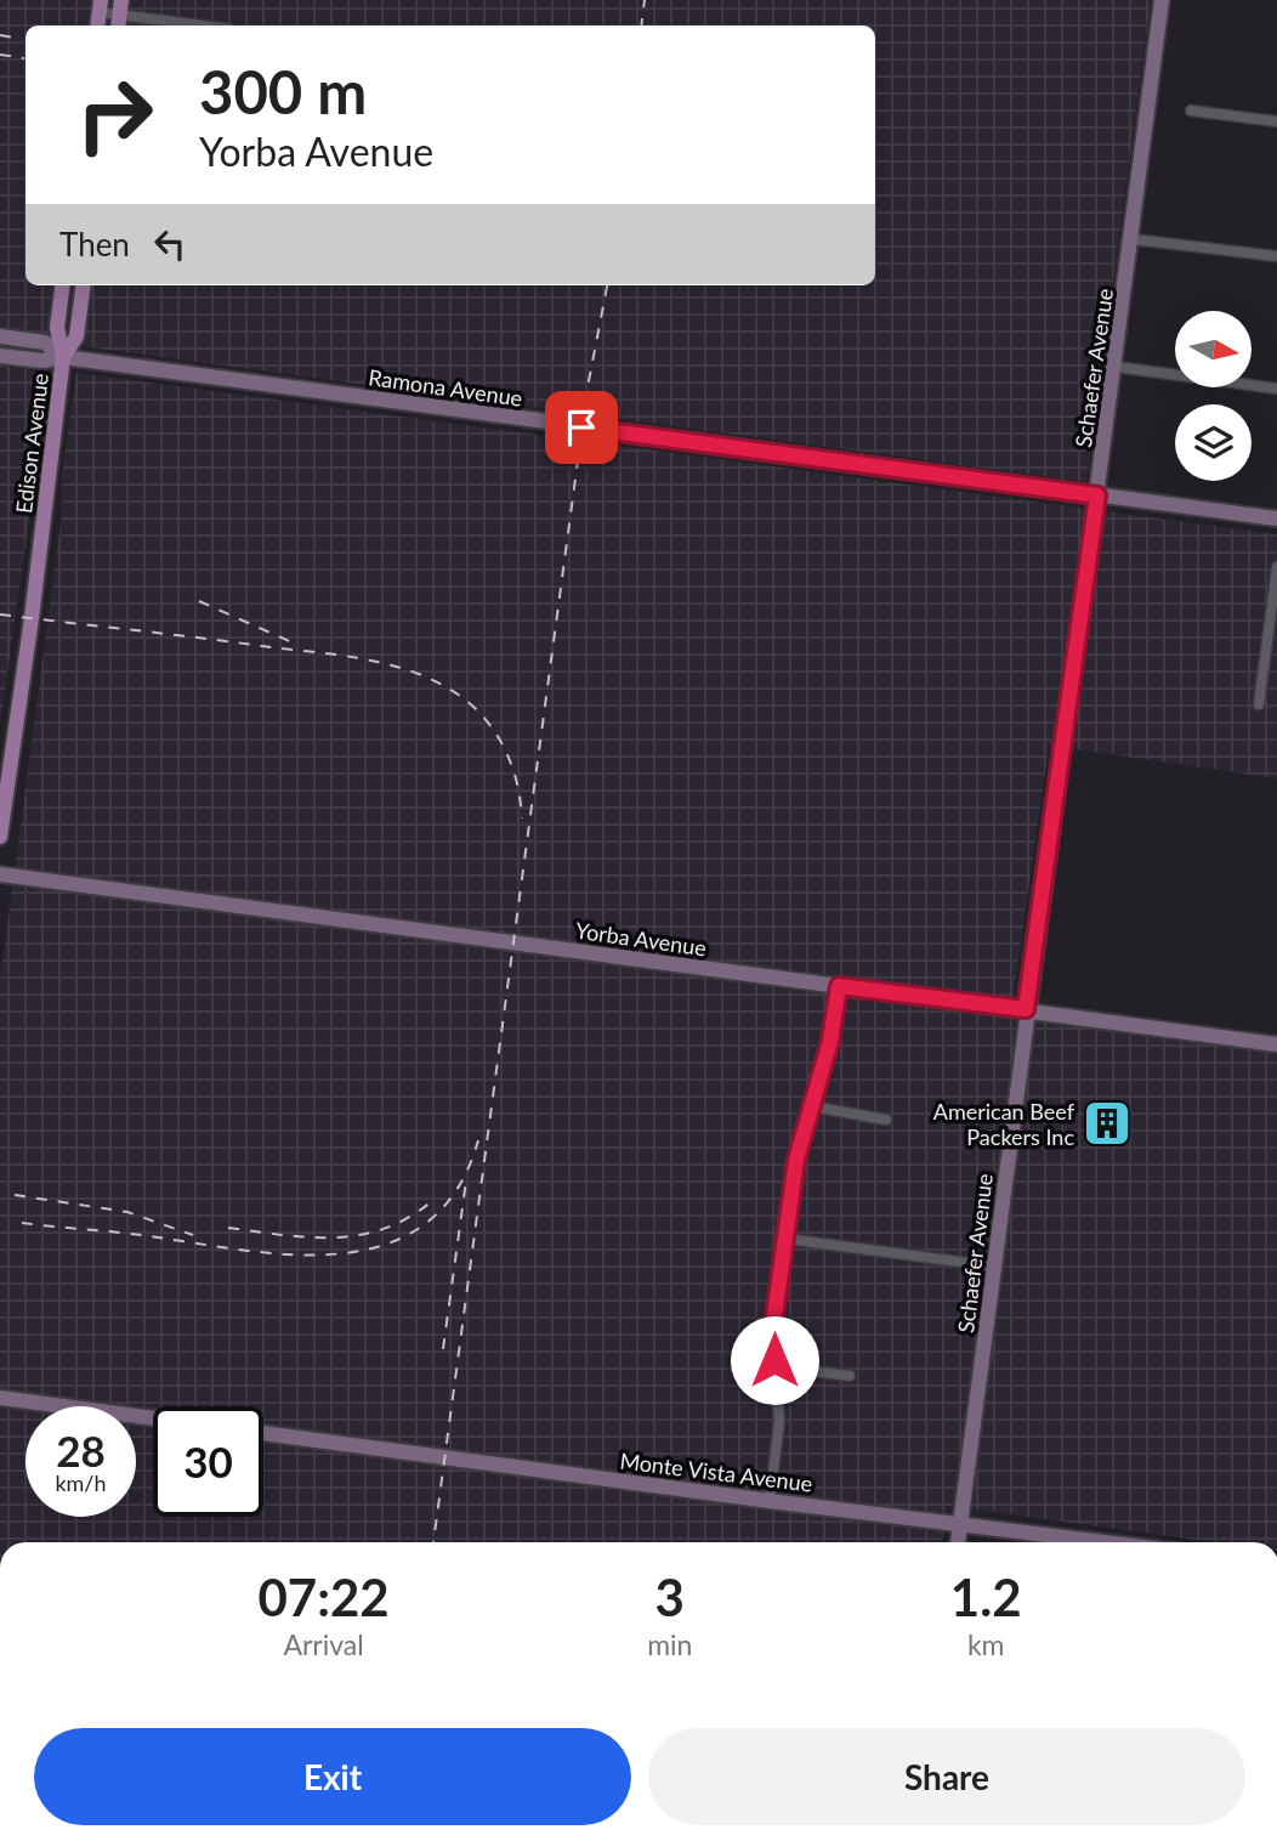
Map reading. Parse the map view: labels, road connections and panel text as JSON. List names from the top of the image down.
{
  "streets": {
    "main road": ["Edison Avenue"],
    "street": [
      "Schaefer Avenue",
      "Ramona Avenue",
      "Yorba Avenue",
      "Monte Vista Avenue"
    ]
  },
  "crossings": [
    ["Schaefer Avenue", "Ramona Avenue"],
    ["Schaefer Avenue", "Yorba Avenue"],
    ["Schaefer Avenue", "Monte Vista Avenue"],
    ["Ramona Avenue", "Edison Avenue"]
  ],
  "places": {
    "building": ["American Beef Packers Inc"]
  },
  "north": "right",
  "page": {
    "turn": ["300 m", "Yorba Avenue"],
    "then": "Then",
    "speed": "28 km/h",
    "limit": "30",
    "eta": [
      "07:22",
      "Arrival",
      "3",
      "min",
      "1.2",
      "km"
    ],
    "buttons": ["Exit", "Share"]
  }
}
